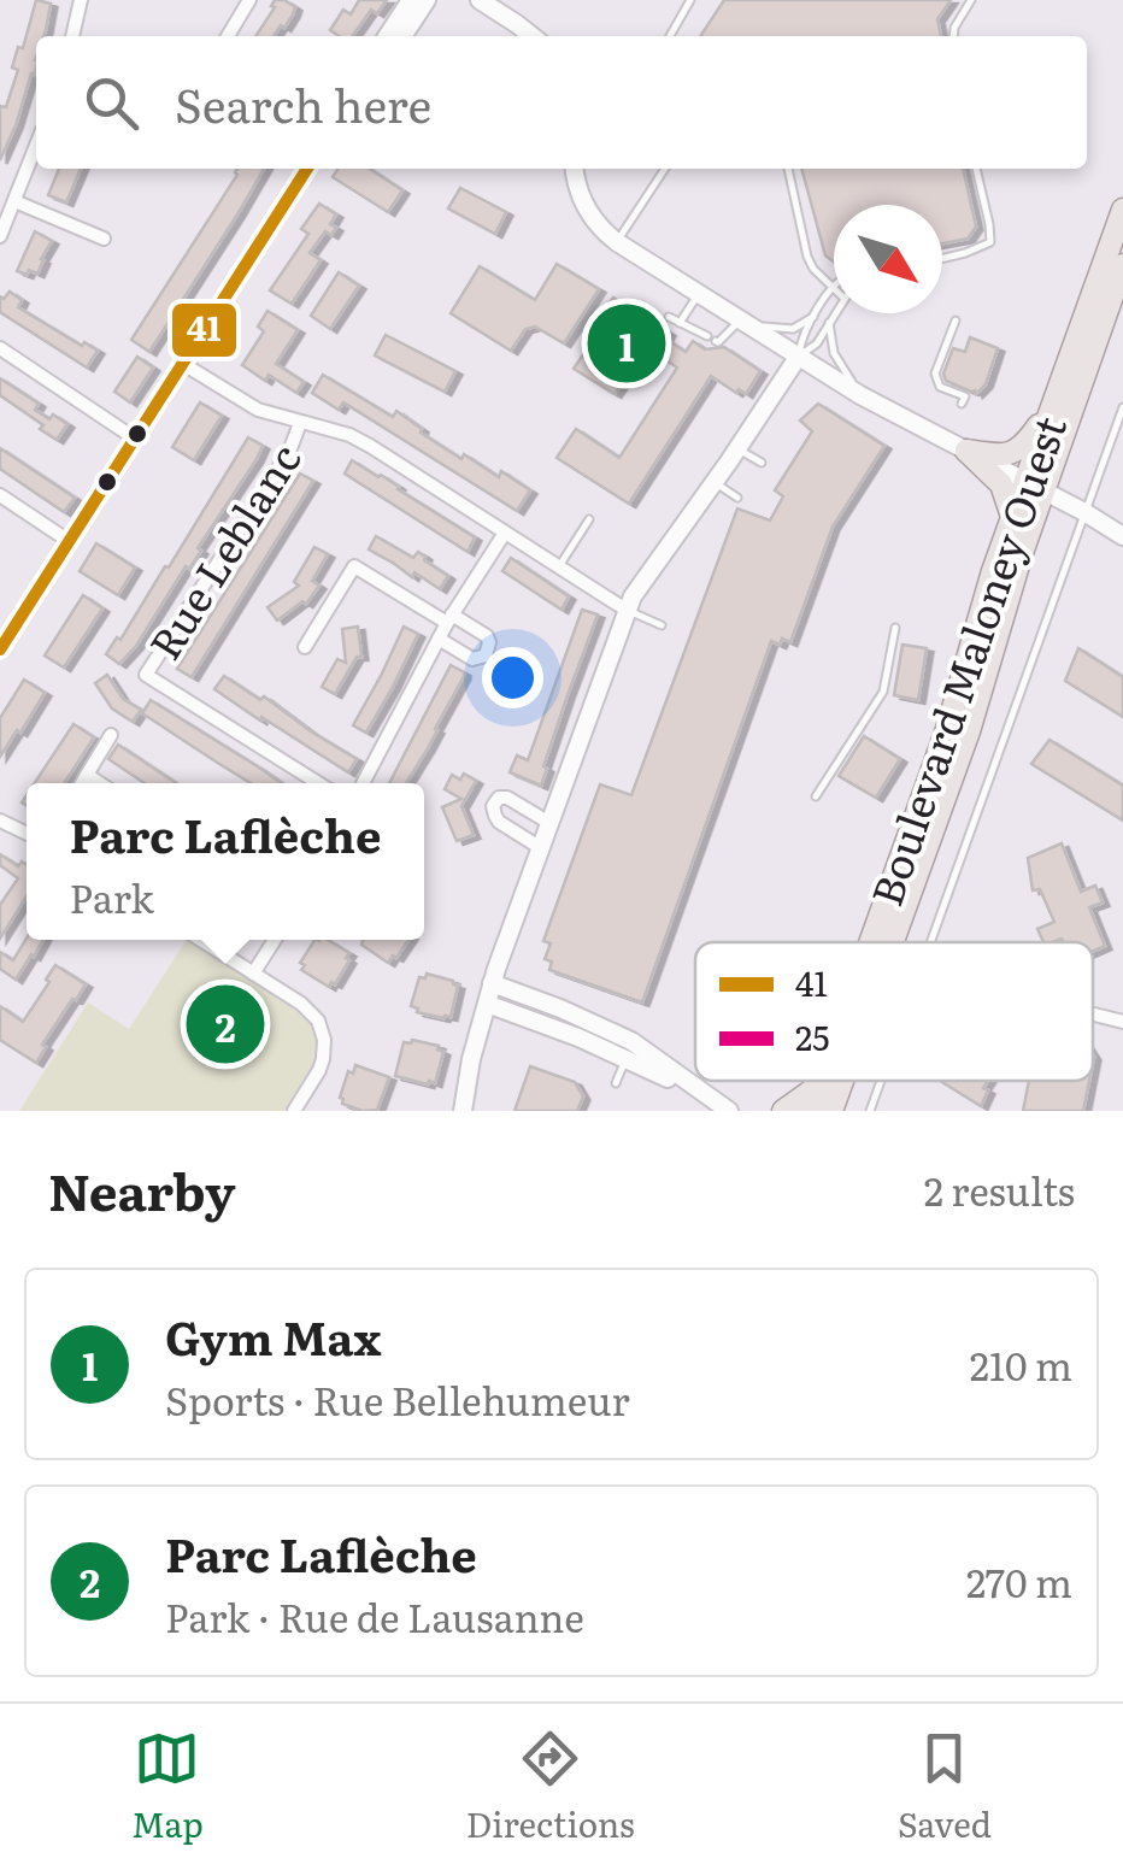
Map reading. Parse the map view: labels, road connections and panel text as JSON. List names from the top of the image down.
{
  "streets": {
    "main road": ["Boulevard Maloney Ouest"],
    "street": ["Rue Leblanc"]
  },
  "lines": ["transit line 41"],
  "legend": ["41", "25"],
  "north": "bottom right",
  "page": {
    "search": "Search here",
    "pins": ["1", "2"],
    "popup": ["Parc Laflèche", "Park"],
    "heading": ["Nearby", "2 results"],
    "list": [
      {
        "mark": "1",
        "name": "Gym Max",
        "note": "Sports · Rue Bellehumeur",
        "value": "210 m"
      },
      {
        "mark": "2",
        "name": "Parc Laflèche",
        "note": "Park · Rue de Lausanne",
        "value": "270 m"
      }
    ],
    "nav": ["Map", "Directions", "Saved"]
  }
}
